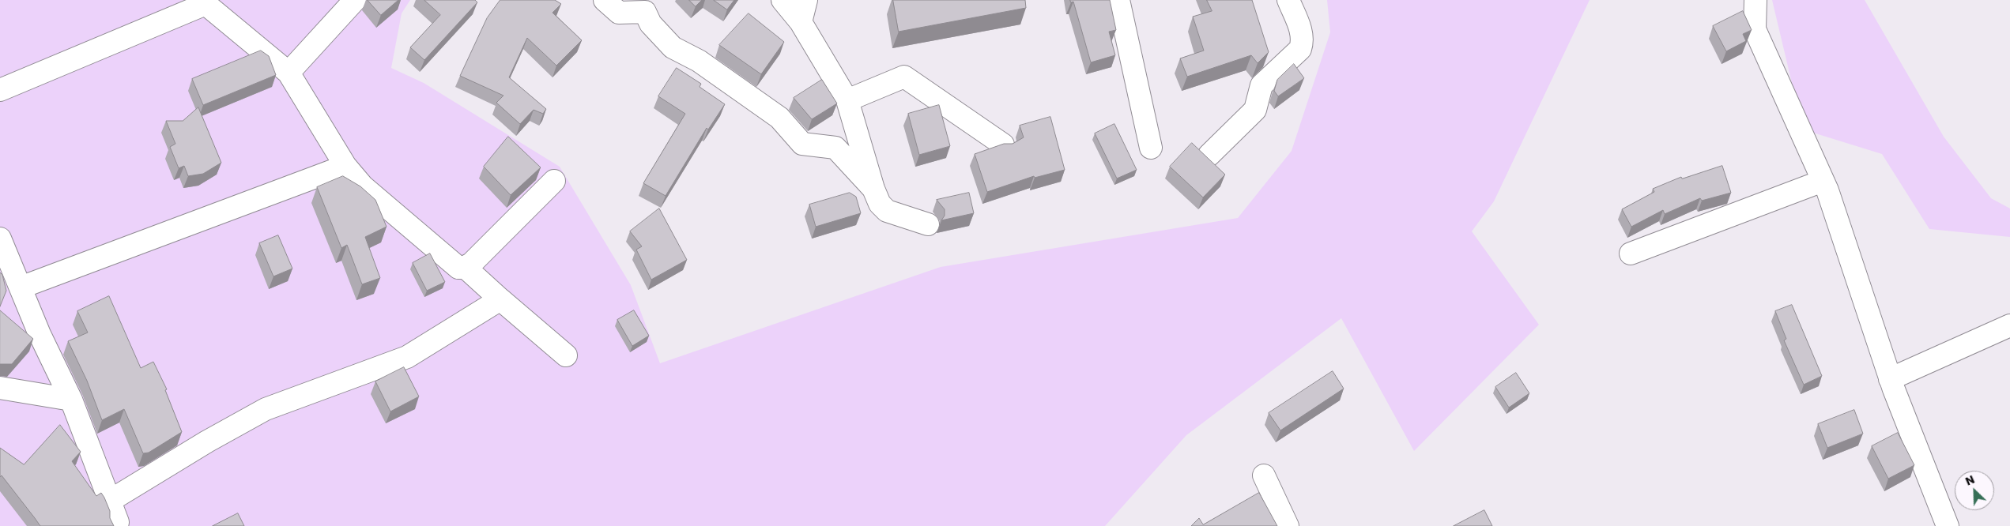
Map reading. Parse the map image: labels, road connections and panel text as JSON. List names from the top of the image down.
{
  "north": "top left"
}
